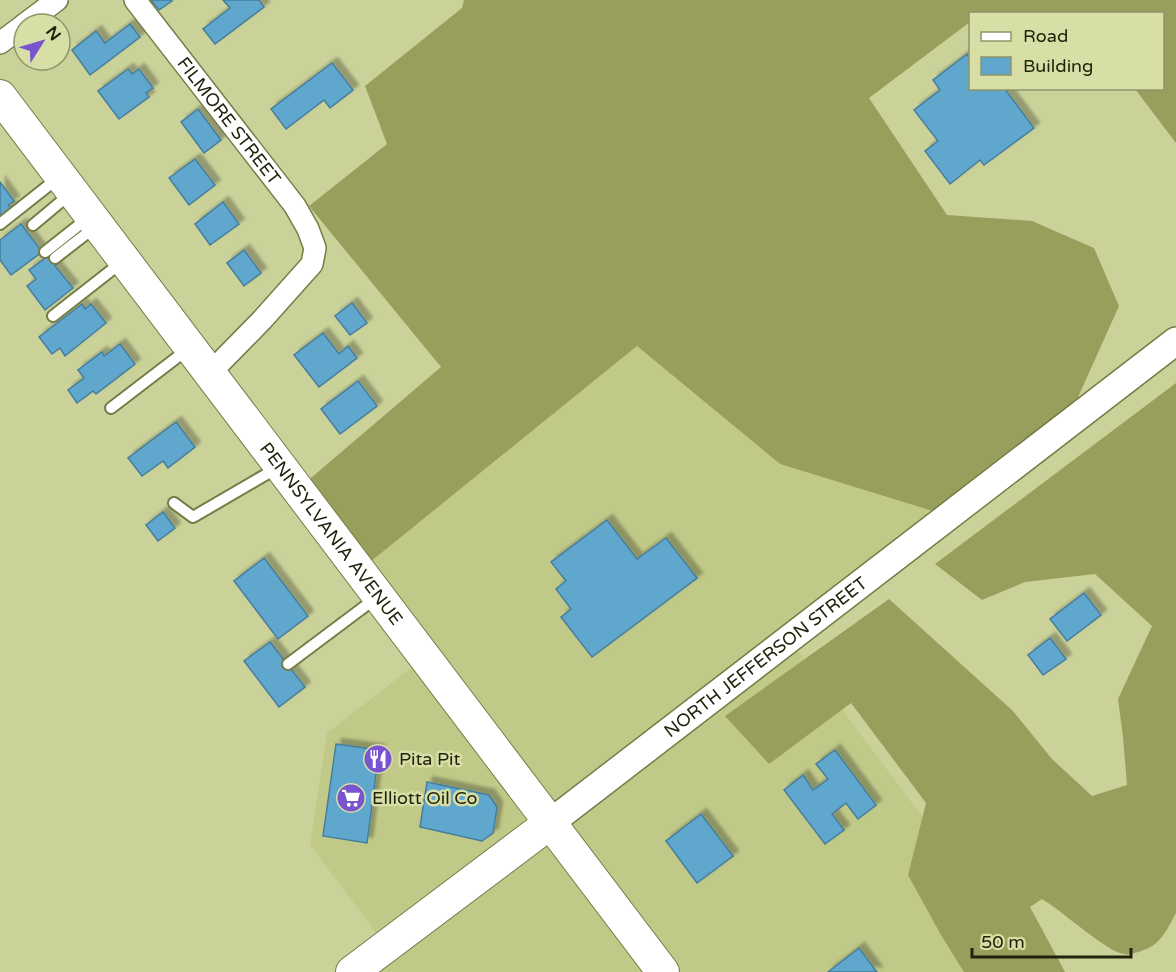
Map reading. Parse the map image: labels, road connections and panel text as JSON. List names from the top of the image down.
{
  "streets": {
    "main road": ["PENNSYLVANIA AVENUE", "NORTH JEFFERSON STREET"],
    "street": ["FILMORE STREET"]
  },
  "crossings": [
    ["FILMORE STREET", "PENNSYLVANIA AVENUE"],
    ["PENNSYLVANIA AVENUE", "NORTH JEFFERSON STREET"]
  ],
  "places": {
    "restaurant": ["Pita Pit"],
    "supermarket": ["Elliott Oil Co"]
  },
  "legend": ["Road", "Building"],
  "scale_bar": "50 m",
  "north": "top right"
}
